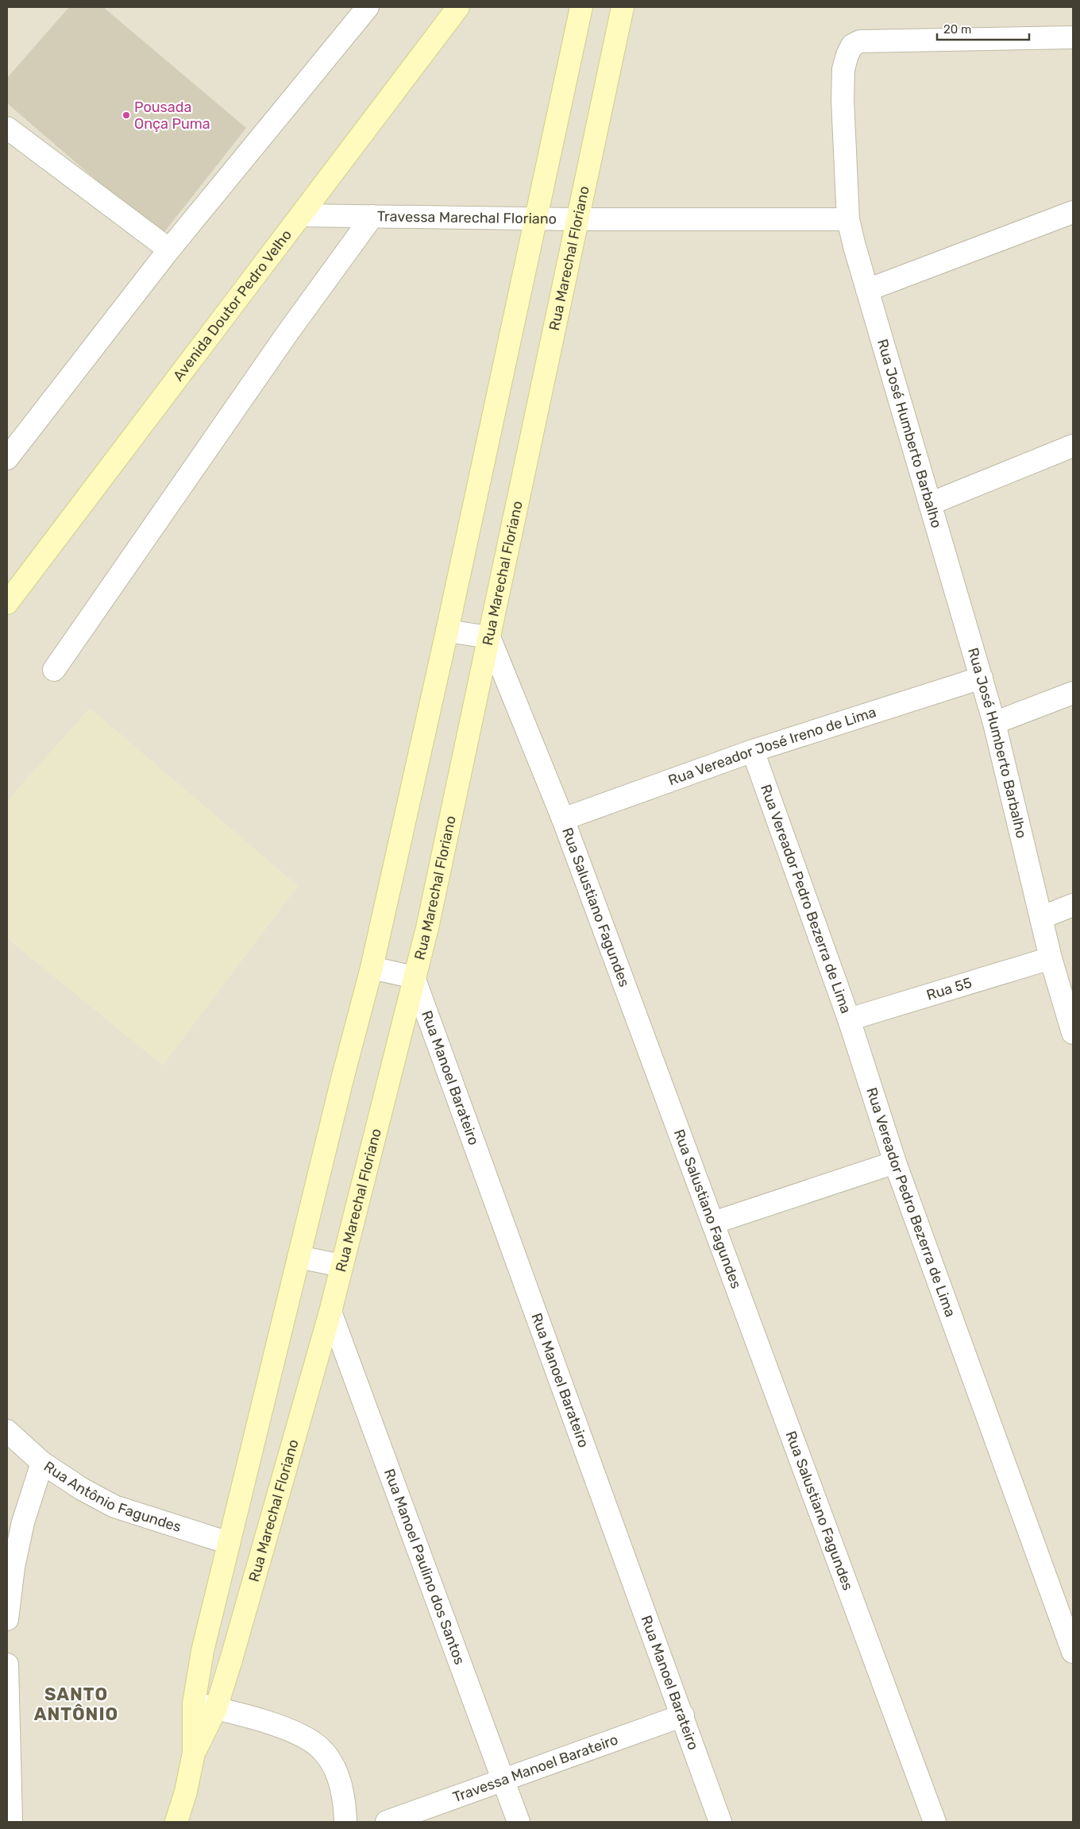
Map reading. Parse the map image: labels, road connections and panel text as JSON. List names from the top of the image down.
{
  "streets": {
    "street": [
      "Travessa Marechal Floriano",
      "Rua Marechal Floriano",
      "Avenida Doutor Pedro Velho",
      "Rua José Humberto Barbalho",
      "Rua Vereador José Ireno de Lima",
      "Rua Vereador Pedro Bezerra de Lima",
      "Rua Salustiano Fagundes",
      "Rua 55",
      "Rua Manoel Barateiro",
      "Rua Antônio Fagundes",
      "Rua Manoel Paulino dos Santos",
      "Travessa Manoel Barateiro"
    ]
  },
  "crossings": [
    ["Travessa Marechal Floriano", "Rua Marechal Floriano"],
    ["Travessa Marechal Floriano", "Avenida Doutor Pedro Velho"],
    ["Travessa Marechal Floriano", "Rua José Humberto Barbalho"],
    ["Rua Marechal Floriano", "Rua Salustiano Fagundes"],
    ["Rua Marechal Floriano", "Rua Manoel Barateiro"],
    ["Rua Marechal Floriano", "Rua Antônio Fagundes"],
    ["Rua Marechal Floriano", "Rua Manoel Paulino dos Santos"],
    ["Rua José Humberto Barbalho", "Rua Vereador José Ireno de Lima"],
    ["Rua José Humberto Barbalho", "Rua 55"],
    ["Rua Vereador José Ireno de Lima", "Rua Vereador Pedro Bezerra de Lima"],
    ["Rua Vereador José Ireno de Lima", "Rua Salustiano Fagundes"],
    ["Rua Vereador Pedro Bezerra de Lima", "Rua 55"],
    ["Rua Manoel Barateiro", "Travessa Manoel Barateiro"],
    ["Rua Manoel Paulino dos Santos", "Travessa Manoel Barateiro"]
  ],
  "districts": ["SANTO ANTÔNIO"],
  "places": ["Pousada Onça Puma"],
  "scale_bar": "20 m"
}
